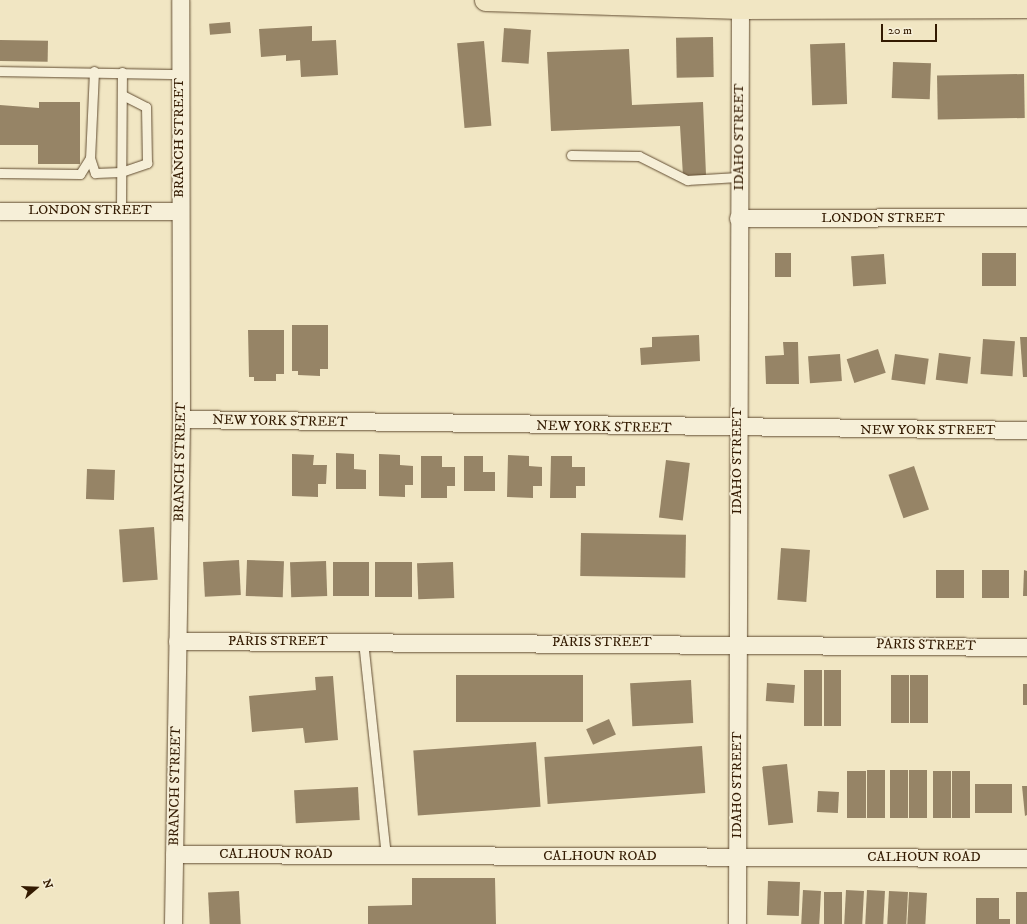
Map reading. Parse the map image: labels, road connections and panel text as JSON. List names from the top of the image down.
{
  "streets": {
    "street": [
      "IDAHO STREET",
      "BRANCH STREET",
      "LONDON STREET",
      "NEW YORK STREET",
      "PARIS STREET",
      "CALHOUN ROAD"
    ]
  },
  "crossings": [
    ["IDAHO STREET", "LONDON STREET"],
    ["IDAHO STREET", "NEW YORK STREET"],
    ["IDAHO STREET", "PARIS STREET"],
    ["IDAHO STREET", "CALHOUN ROAD"],
    ["BRANCH STREET", "LONDON STREET"],
    ["BRANCH STREET", "NEW YORK STREET"],
    ["BRANCH STREET", "PARIS STREET"],
    ["BRANCH STREET", "CALHOUN ROAD"]
  ],
  "scale_bar": "20 m",
  "north": "right"
}
